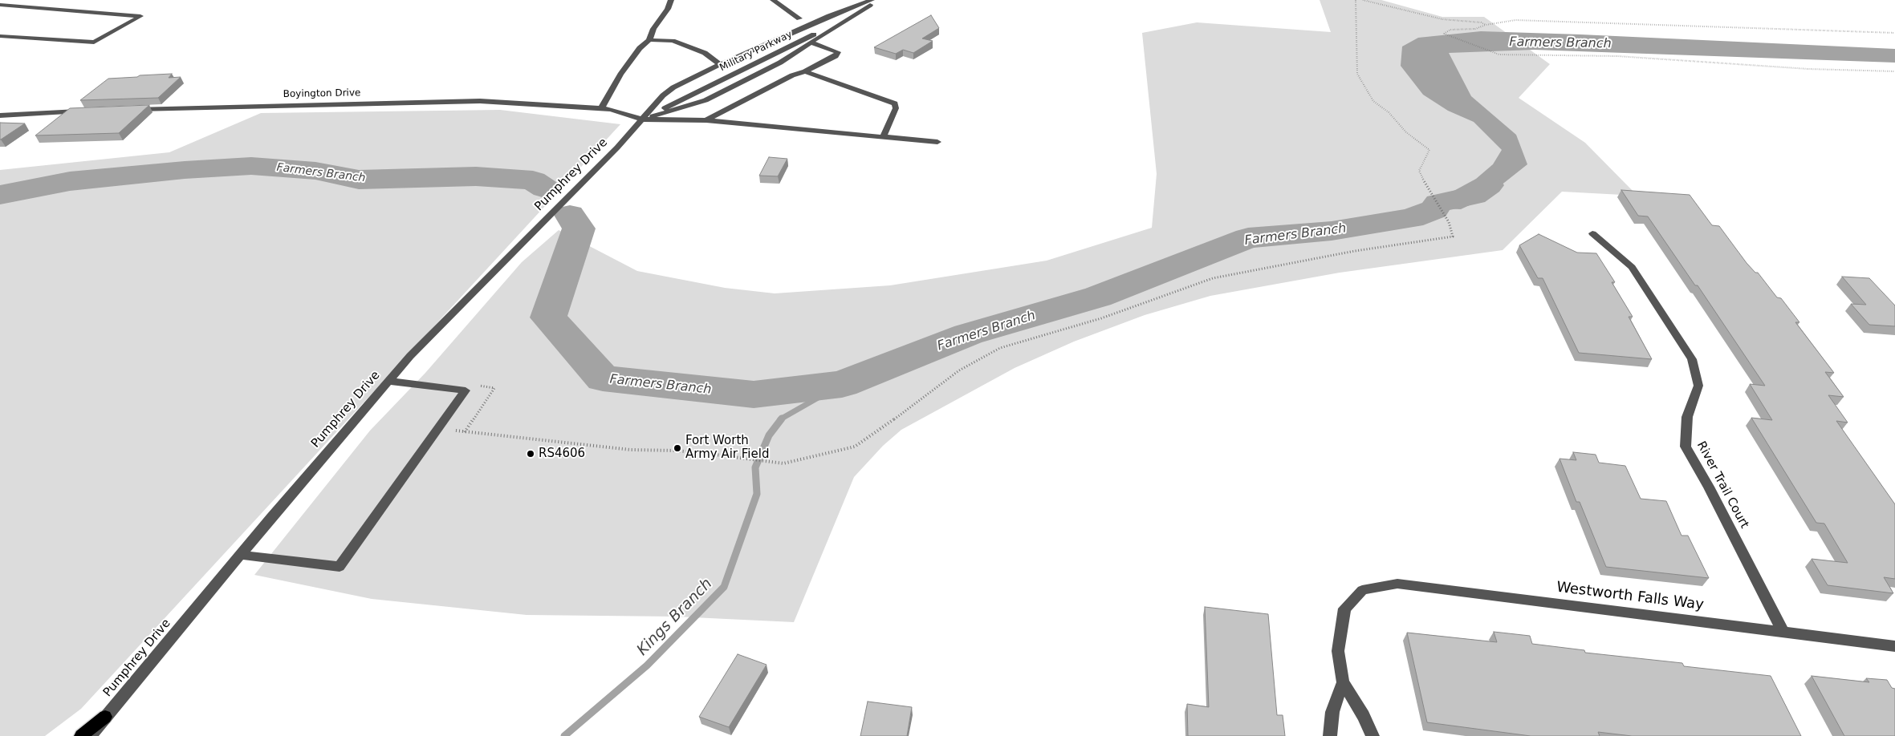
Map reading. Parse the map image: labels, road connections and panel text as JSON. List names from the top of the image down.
{
  "streets": {
    "street": [
      "Military Parkway",
      "Boyington Drive",
      "Pumphrey Drive",
      "River Trail Court",
      "Westworth Falls Way"
    ]
  },
  "crossings": [
    ["Military Parkway", "Boyington Drive"],
    ["Military Parkway", "Pumphrey Drive"],
    ["Boyington Drive", "Pumphrey Drive"],
    ["River Trail Court", "Westworth Falls Way"]
  ],
  "water": ["Farmers Branch", "Kings Branch"],
  "places": ["Fort Worth Army Air Field", "RS4606"]
}
